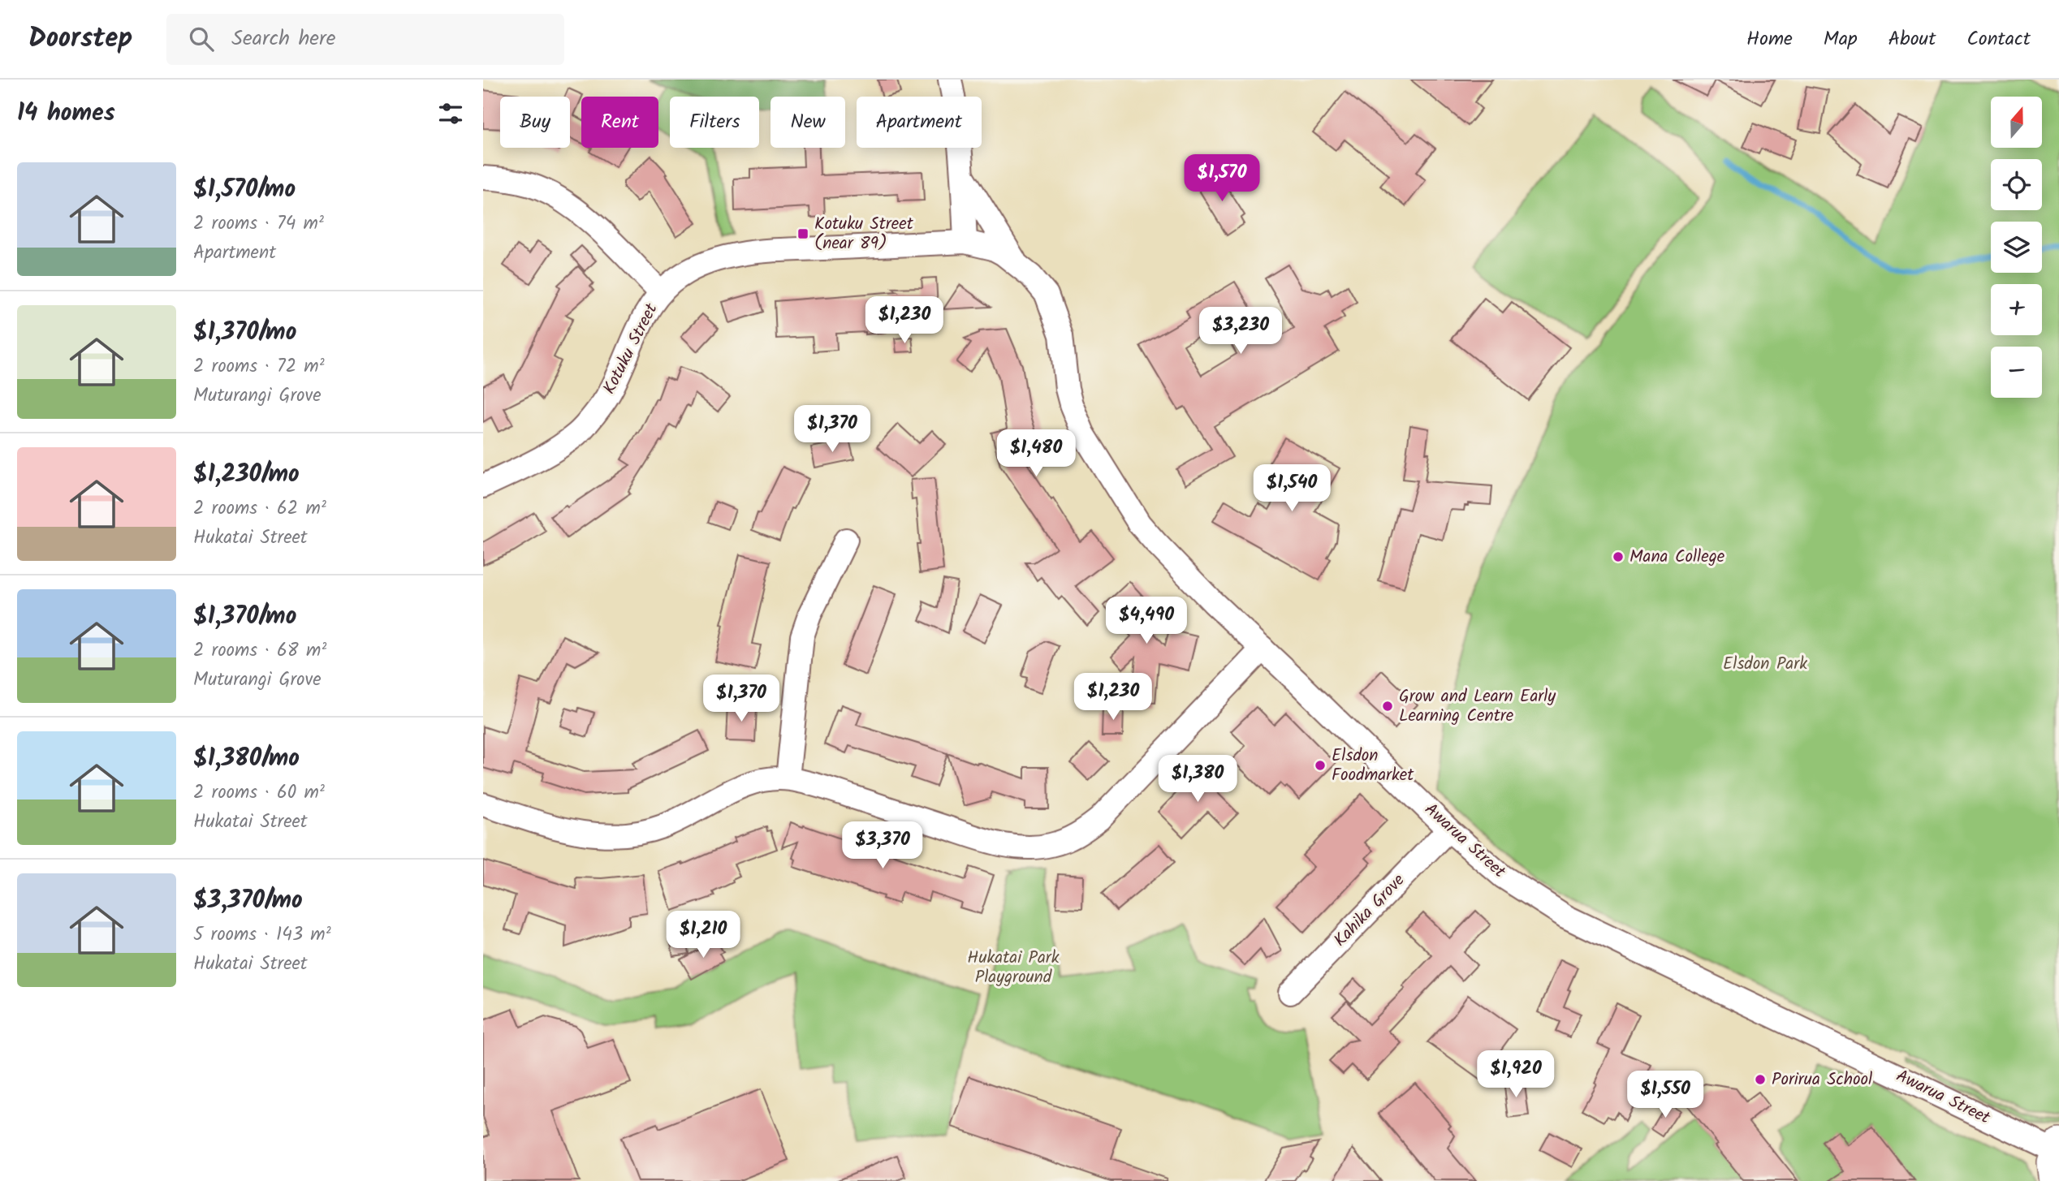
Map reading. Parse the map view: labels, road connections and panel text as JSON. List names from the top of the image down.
{
  "streets": {
    "street": ["Kotuku Street", "Awarua Street", "Kahika Grove"]
  },
  "crossings": [
    ["Kotuku Street", "Awarua Street"],
    ["Awarua Street", "Kahika Grove"]
  ],
  "parks": ["Elsdon Park", "Hukatai Park Playground"],
  "places": {
    "transit": ["Kotuku Street (near 89)"],
    "other": [
      "Mana College",
      "Grow and Learn Early Learning Centre",
      "Elsdon Foodmarket",
      "Porirua School"
    ]
  },
  "north": "top",
  "page": {
    "header": "Doorstep",
    "search": "Search here",
    "nav": [
      "Home",
      "Map",
      "About",
      "Contact"
    ],
    "heading": "14 homes",
    "map_buttons": ["+", "−"],
    "chip": [
      "Buy",
      "Rent",
      "Filters",
      "New",
      "Apartment"
    ],
    "list": [
      {
        "name": "$1,570/mo",
        "note": "2 rooms · 74 m² · Apartment"
      },
      {
        "name": "$1,370/mo",
        "note": "2 rooms · 72 m² · Muturangi Grove"
      },
      {
        "name": "$1,230/mo",
        "note": "2 rooms · 62 m² · Hukatai Street"
      },
      {
        "name": "$1,370/mo",
        "note": "2 rooms · 68 m² · Muturangi Grove"
      },
      {
        "name": "$1,380/mo",
        "note": "2 rooms · 60 m² · Hukatai Street"
      },
      {
        "name": "$3,370/mo",
        "note": "5 rooms · 143 m² · Hukatai Street"
      }
    ],
    "price": [
      "$1,570",
      "$1,230",
      "$3,230",
      "$1,370",
      "$1,480",
      "$1,540",
      "$4,490",
      "$1,230",
      "$1,370",
      "$1,380",
      "$3,370",
      "$1,210",
      "$1,920",
      "$1,550"
    ]
  }
}
